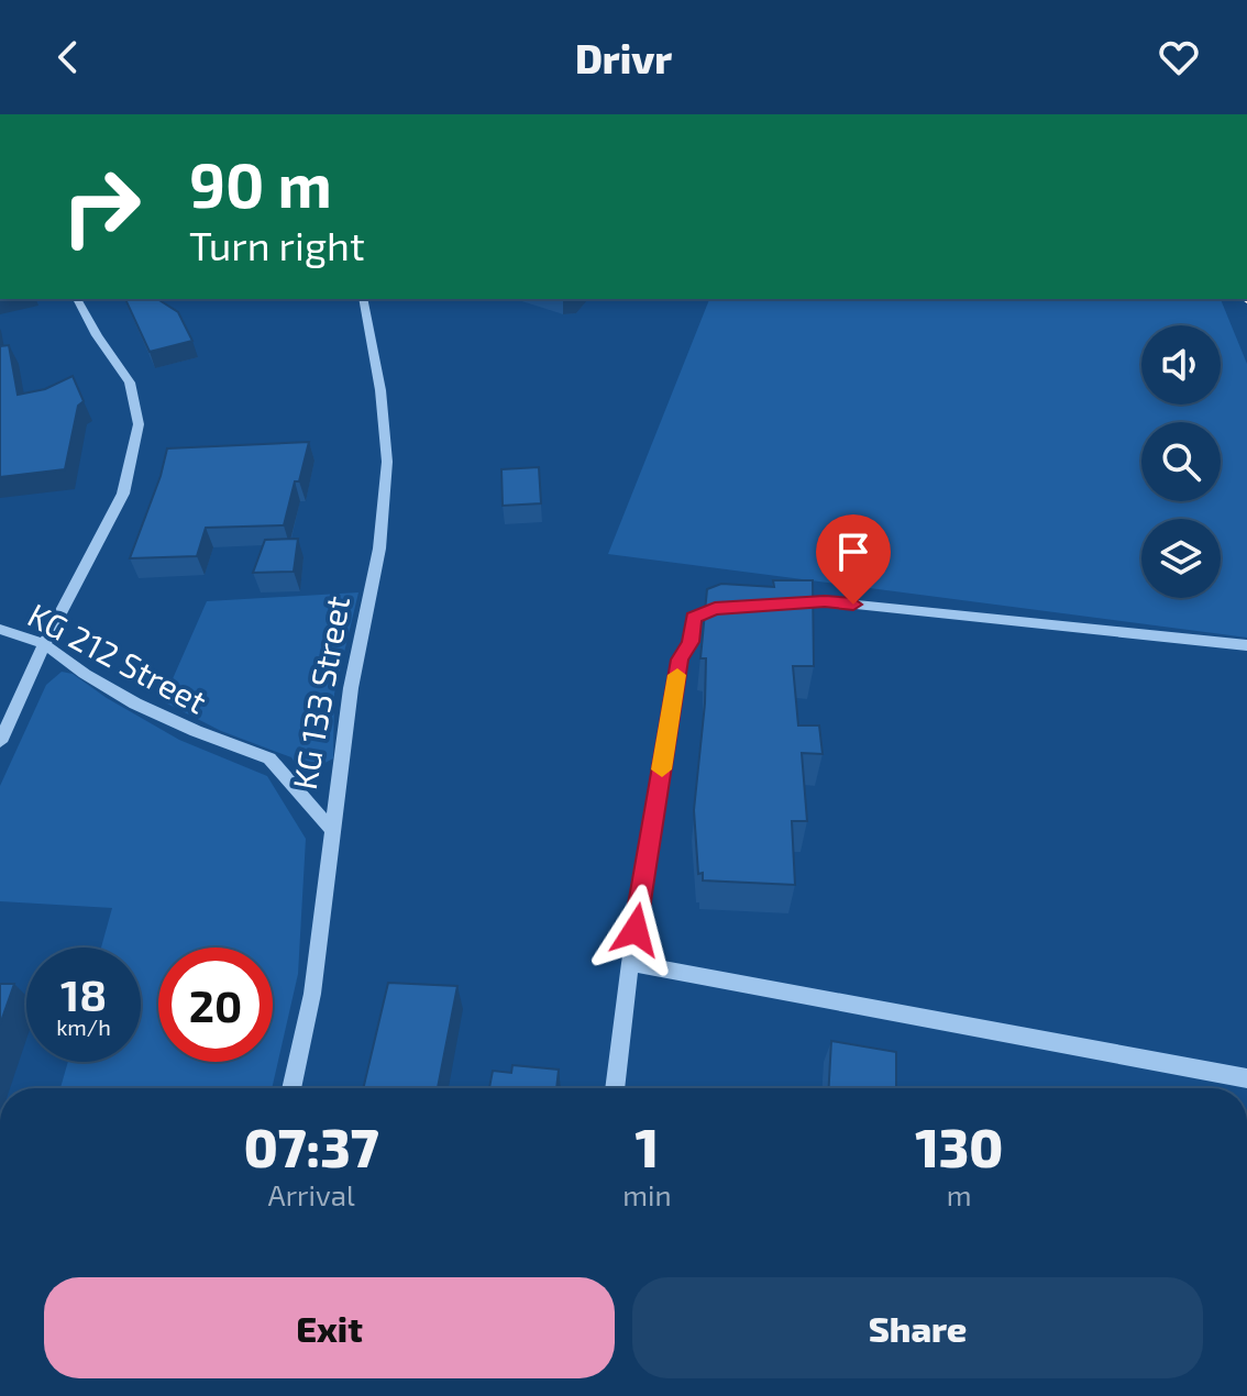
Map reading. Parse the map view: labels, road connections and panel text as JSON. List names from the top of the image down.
{
  "streets": {
    "street": ["KG 212 Street", "KG 133 Street"]
  },
  "crossings": [
    ["KG 212 Street", "KG 133 Street"]
  ],
  "page": {
    "header": "Drivr",
    "turn": ["90 m", "Turn right"],
    "speed": "18 km/h",
    "limit": "20",
    "eta": [
      "07:37",
      "Arrival",
      "1",
      "min",
      "130",
      "m"
    ],
    "buttons": ["Exit", "Share"]
  }
}
